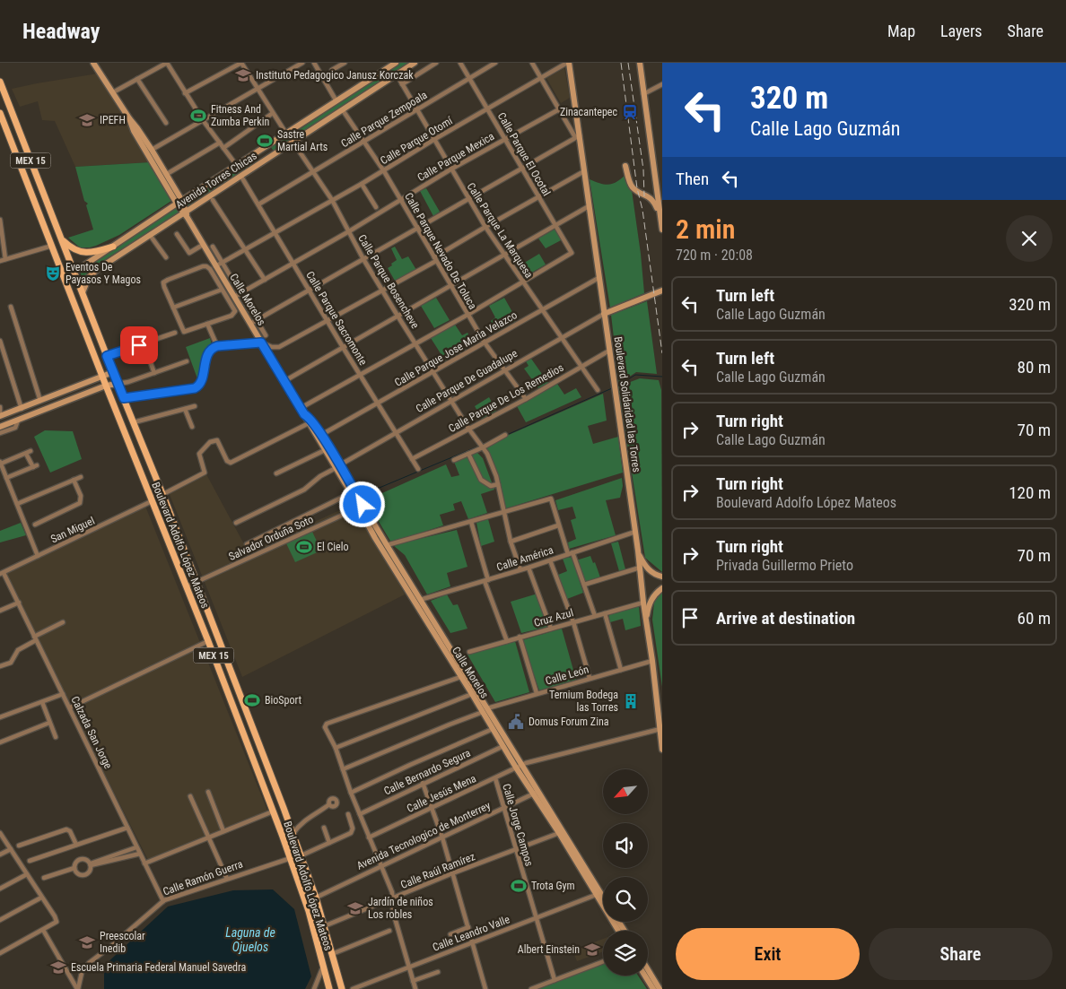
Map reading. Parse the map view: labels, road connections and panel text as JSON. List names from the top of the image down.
{
  "streets": {
    "main road": [
      "MEX 15",
      "Avenida Torres Chicas",
      "Calle Morelos",
      "Boulevard Solidaridad las Torres",
      "Boulevard Adolfo López Mateos"
    ],
    "street": [
      "Calle Parque Zempoala",
      "Calle Parque Otomí",
      "Calle Parque El Ocotal",
      "Calle Parque Mexica",
      "Calle Parque La Marquesa",
      "Calle Parque Nevado De Toluca",
      "Calle Parque Bosencheve",
      "Calle Parque Sacromonte",
      "Calle Parque Jose Maria Velazco",
      "Calle Parque De Guadalupe",
      "Calle Parque De Los Remedios",
      "San Miguel",
      "Salvador Orduña Soto",
      "Calle América",
      "Cruz Azul",
      "Calle León",
      "Calzada San Jorge",
      "Calle Bernardo Segura",
      "Calle Jesús Mena",
      "Calle Jorge Campos",
      "Avenida Tecnologico de Monterrey",
      "Calle Raúl Ramírez",
      "Calle Ramón Guerra",
      "Calle Leandro Valle"
    ]
  },
  "crossings": [
    ["Calle Parque Zempoala", "Calle Parque El Ocotal"],
    ["Calle Parque Zempoala", "Calle Parque La Marquesa"],
    ["Calle Parque Zempoala", "Calle Parque Nevado De Toluca"],
    ["Calle Parque Zempoala", "Calle Parque Bosencheve"],
    ["Calle Parque Zempoala", "Calle Parque Sacromonte"],
    ["Calle Parque Otomí", "Calle Parque El Ocotal"],
    ["Calle Parque Otomí", "Calle Parque La Marquesa"],
    ["Calle Parque Otomí", "Calle Parque Nevado De Toluca"],
    ["Calle Parque Otomí", "Calle Parque Bosencheve"],
    ["Calle Parque Otomí", "Calle Morelos"],
    ["Calle Parque Otomí", "Calle Parque Sacromonte"],
    ["Calle Parque Otomí", "Boulevard Solidaridad las Torres"],
    ["Calle Parque El Ocotal", "Calle Parque Mexica"],
    ["Calle Parque El Ocotal", "Calle Parque La Marquesa"],
    ["Calle Parque Mexica", "Calle Parque La Marquesa"],
    ["Calle Parque Mexica", "Calle Parque Nevado De Toluca"],
    ["Calle Parque Mexica", "Calle Parque Bosencheve"],
    ["Calle Parque Mexica", "Calle Morelos"],
    ["Calle Parque Mexica", "Calle Parque Sacromonte"],
    ["MEX 15", "Boulevard Adolfo López Mateos"],
    ["MEX 15", "Avenida Tecnologico de Monterrey"],
    ["Avenida Torres Chicas", "Calle Parque La Marquesa"],
    ["Avenida Torres Chicas", "Calle Parque Nevado De Toluca"],
    ["Avenida Torres Chicas", "Calle Parque Bosencheve"],
    ["Avenida Torres Chicas", "Calle Morelos"],
    ["Avenida Torres Chicas", "Calle Parque Sacromonte"],
    ["Avenida Torres Chicas", "Boulevard Adolfo López Mateos"],
    ["Calle Parque La Marquesa", "Calle Parque Jose Maria Velazco"],
    ["Calle Parque La Marquesa", "Calle Parque De Guadalupe"],
    ["Calle Parque La Marquesa", "Calle Parque De Los Remedios"],
    ["Calle Parque Nevado De Toluca", "Calle Parque Jose Maria Velazco"],
    ["Calle Parque Nevado De Toluca", "Calle Parque De Guadalupe"],
    ["Calle Parque Nevado De Toluca", "Calle Parque De Los Remedios"],
    ["Calle Parque Bosencheve", "Calle Parque Jose Maria Velazco"],
    ["Calle Parque Bosencheve", "Calle Parque De Guadalupe"],
    ["Calle Parque Bosencheve", "Calle Parque De Los Remedios"],
    ["Calle Parque Bosencheve", "Calle América"],
    ["Calle Morelos", "Calle Parque Jose Maria Velazco"],
    ["Calle Morelos", "Calle Parque De Guadalupe"],
    ["Calle Morelos", "Salvador Orduña Soto"],
    ["Calle Morelos", "Calle América"],
    ["Calle Morelos", "Calle León"],
    ["Calle Morelos", "Calle Bernardo Segura"],
    ["Calle Morelos", "Calle Jesús Mena"],
    ["Calle Morelos", "Avenida Tecnologico de Monterrey"],
    ["Calle Morelos", "Calle Raúl Ramírez"],
    ["Calle Morelos", "Calle Leandro Valle"],
    ["Calle Parque Sacromonte", "Calle Parque Jose Maria Velazco"],
    ["Calle Parque Sacromonte", "Calle Parque De Guadalupe"],
    ["Calle Parque Sacromonte", "Calle Parque De Los Remedios"],
    ["Calle Parque Jose Maria Velazco", "Boulevard Solidaridad las Torres"],
    ["Calle Parque De Guadalupe", "Boulevard Solidaridad las Torres"],
    ["Calle Parque De Los Remedios", "Boulevard Solidaridad las Torres"],
    ["Boulevard Solidaridad las Torres", "Calle América"],
    ["Boulevard Solidaridad las Torres", "Cruz Azul"],
    ["Boulevard Solidaridad las Torres", "Calle León"],
    ["Boulevard Solidaridad las Torres", "Calle Jesús Mena"],
    ["San Miguel", "Boulevard Adolfo López Mateos"],
    ["San Miguel", "Calzada San Jorge"],
    ["Salvador Orduña Soto", "Boulevard Adolfo López Mateos"],
    ["Boulevard Adolfo López Mateos", "Avenida Tecnologico de Monterrey"],
    ["Boulevard Adolfo López Mateos", "Calle Raúl Ramírez"],
    ["Boulevard Adolfo López Mateos", "Calle Ramón Guerra"],
    ["Calzada San Jorge", "Calle Ramón Guerra"],
    ["Calle Jesús Mena", "Calle Jorge Campos"],
    ["Calle Jorge Campos", "Avenida Tecnologico de Monterrey"],
    ["Calle Jorge Campos", "Calle Raúl Ramírez"],
    ["Calle Jorge Campos", "Calle Leandro Valle"]
  ],
  "water": ["Laguna de Ojuelos"],
  "places": {
    "school or university": [
      "Instituto Pedagogico Janusz Korczak",
      "IPEFH",
      "Jardín de niños Los robles",
      "Preescolar Inedib",
      "Albert Einstein",
      "Escuela Primaria Federal Manuel Savedra"
    ],
    "station": ["Zinacantepec"],
    "sports": [
      "Fitness And Zumba Perkin",
      "Sastre Martial Arts",
      "El Cielo",
      "BioSport",
      "Trota Gym"
    ],
    "theatre": ["Eventos De Payasos Y Magos"],
    "building": ["Ternium Bodega las Torres"],
    "public building": ["Domus Forum Zina"]
  },
  "north": "bottom left",
  "page": {
    "header": "Headway",
    "nav": ["Map", "Layers", "Share"],
    "turn": ["320 m", "Calle Lago Guzmán"],
    "then": "Then",
    "heading": ["2 min", "720 m · 20:08"],
    "list": [
      {
        "name": "Turn left",
        "note": "Calle Lago Guzmán",
        "value": "320 m"
      },
      {
        "name": "Turn left",
        "note": "Calle Lago Guzmán",
        "value": "80 m"
      },
      {
        "name": "Turn right",
        "note": "Calle Lago Guzmán",
        "value": "70 m"
      },
      {
        "name": "Turn right",
        "note": "Boulevard Adolfo López Mateos",
        "value": "120 m"
      },
      {
        "name": "Turn right",
        "note": "Privada Guillermo Prieto",
        "value": "70 m"
      },
      {
        "name": "Arrive at destination",
        "value": "60 m"
      }
    ],
    "buttons": ["Exit", "Share"]
  }
}
